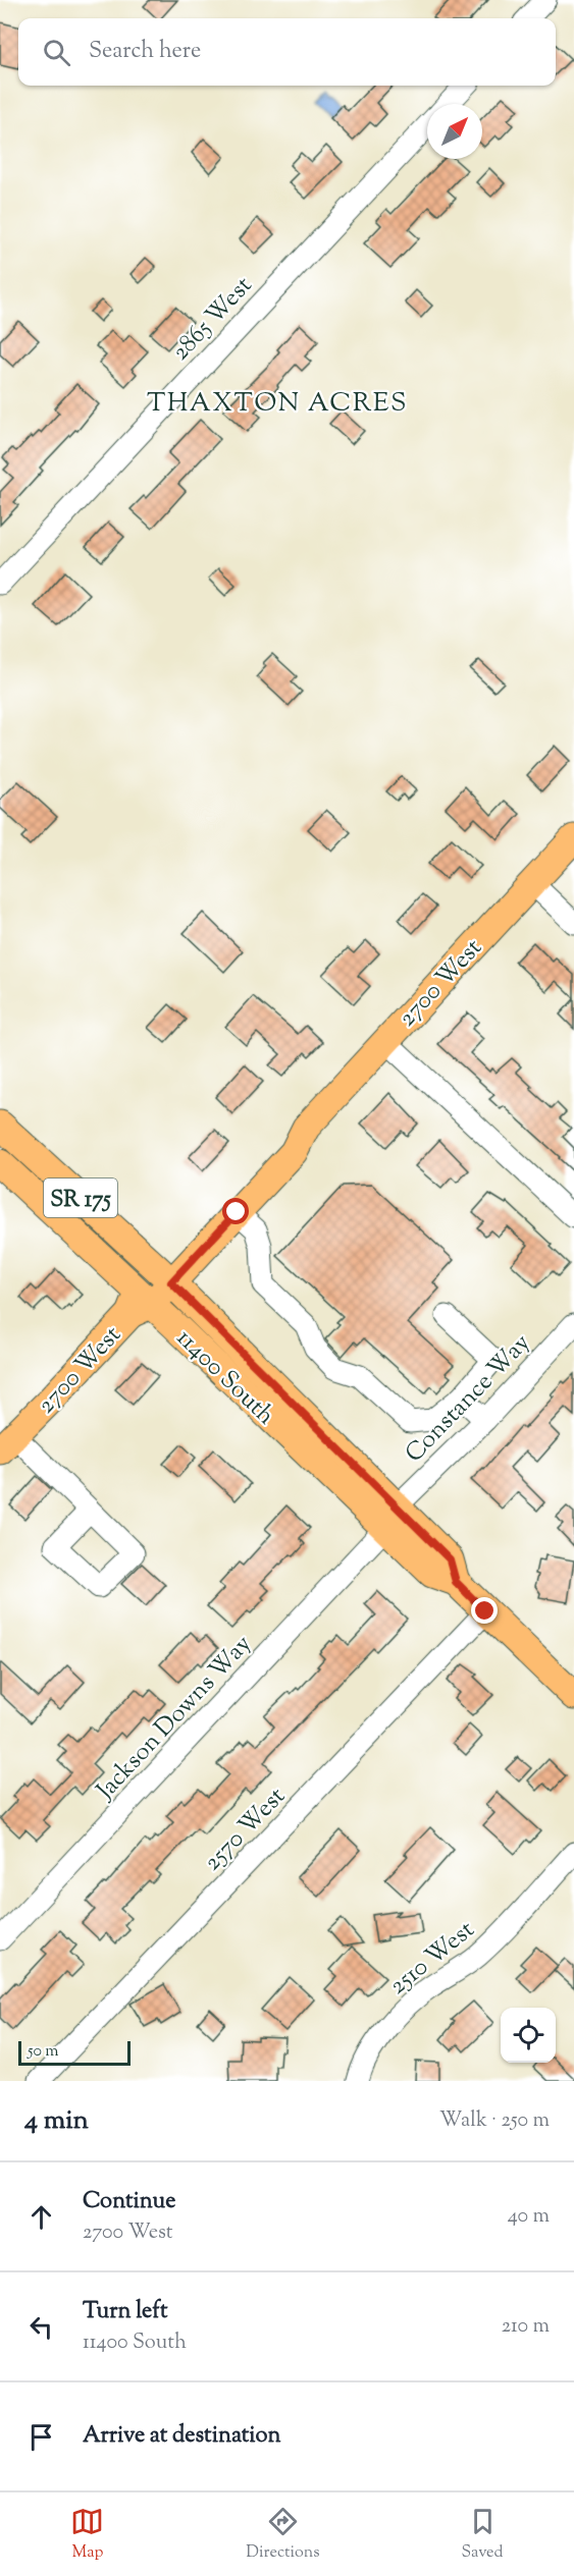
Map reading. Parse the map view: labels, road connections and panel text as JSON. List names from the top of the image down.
{
  "streets": {
    "main road": ["2700 West", "SR 175", "11400 South"],
    "street": [
      "2865 West",
      "Constance Way",
      "Jackson Downs Way",
      "2570 West",
      "2510 West"
    ]
  },
  "crossings": [
    ["2700 West", "11400 South"],
    ["11400 South", "Constance Way"],
    ["11400 South", "Jackson Downs Way"],
    ["11400 South", "2570 West"],
    ["Constance Way", "Jackson Downs Way"]
  ],
  "districts": ["THAXTON ACRES"],
  "scale_bar": "50 m",
  "north": "top right",
  "page": {
    "search": "Search here",
    "scale": "50 m",
    "heading": ["4 min", "Walk · 250 m"],
    "list": [
      ["Continue", "2700 West", "40 m"],
      ["Turn left", "11400 South", "210 m"],
      "Arrive at destination"
    ],
    "nav": ["Map", "Directions", "Saved"]
  }
}
